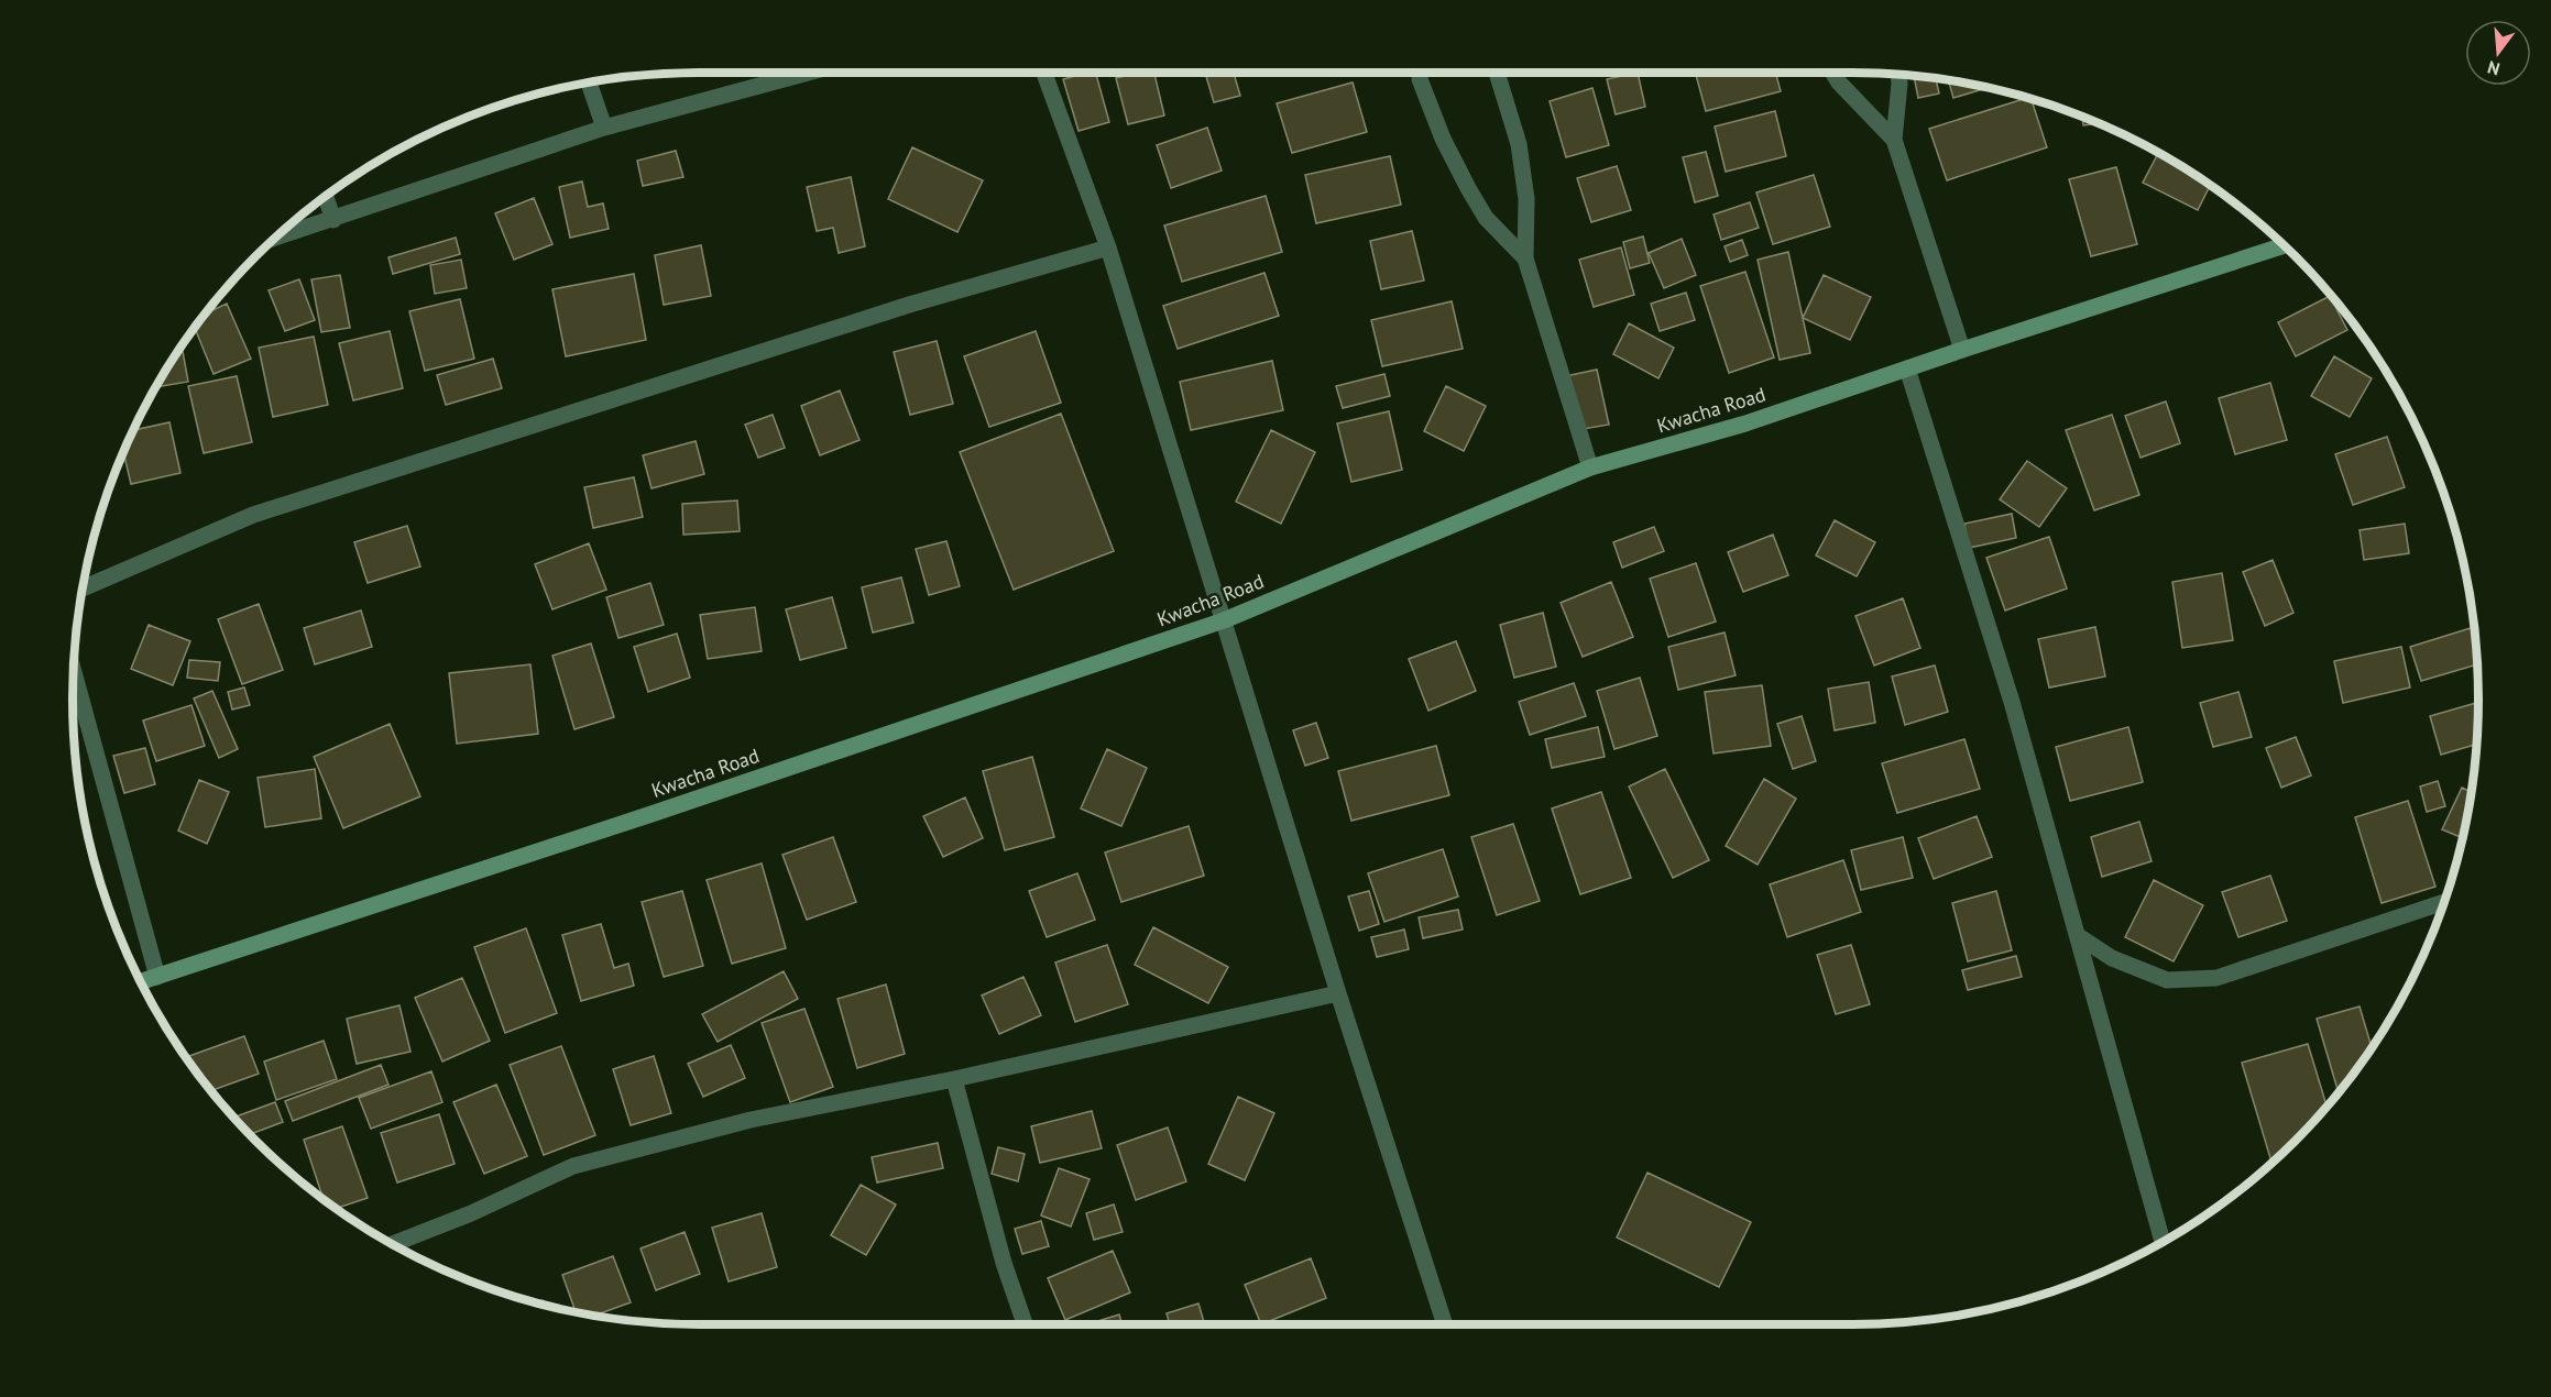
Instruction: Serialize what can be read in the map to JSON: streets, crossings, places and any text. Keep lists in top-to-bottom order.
{
  "streets": {
    "main road": ["Kwacha Road"]
  },
  "north": "bottom"
}
